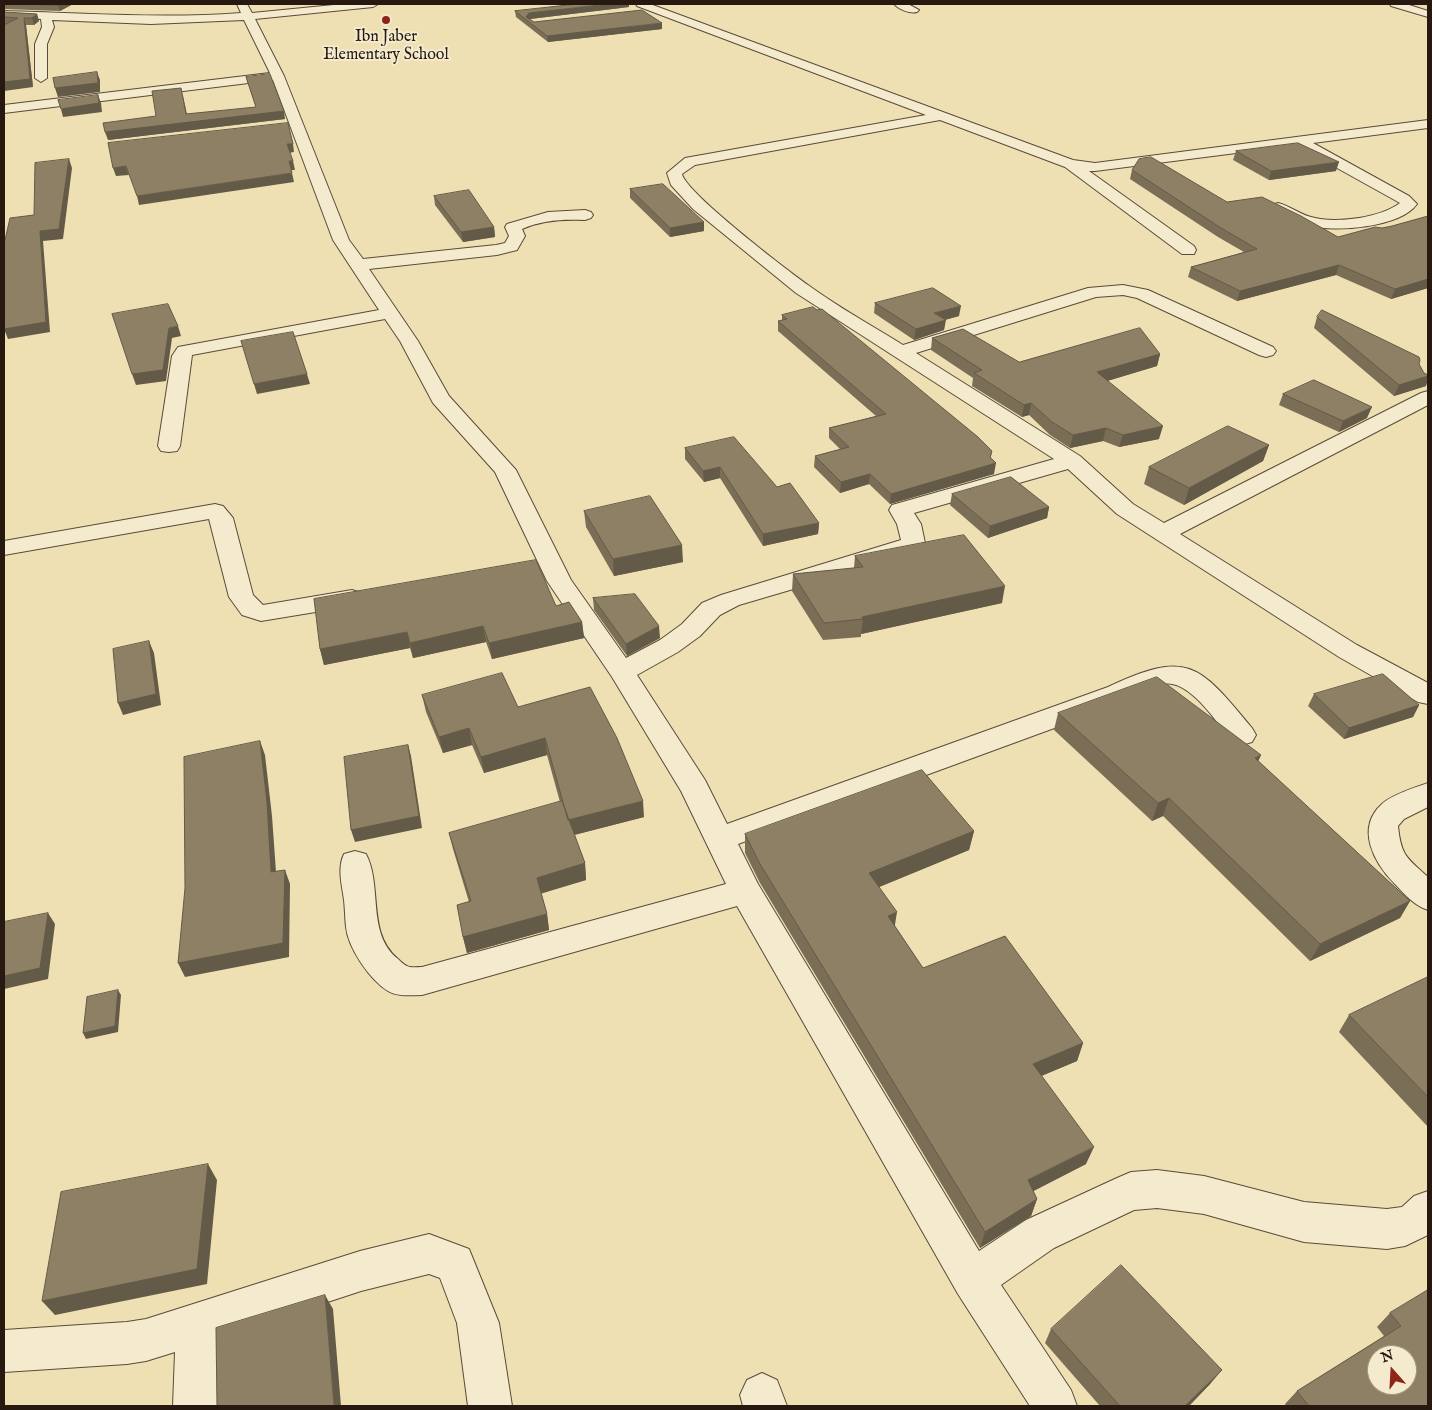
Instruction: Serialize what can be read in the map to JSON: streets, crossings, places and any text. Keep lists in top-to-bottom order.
{
  "places": ["Ibn Jaber Elementary School"],
  "north": "top"
}
